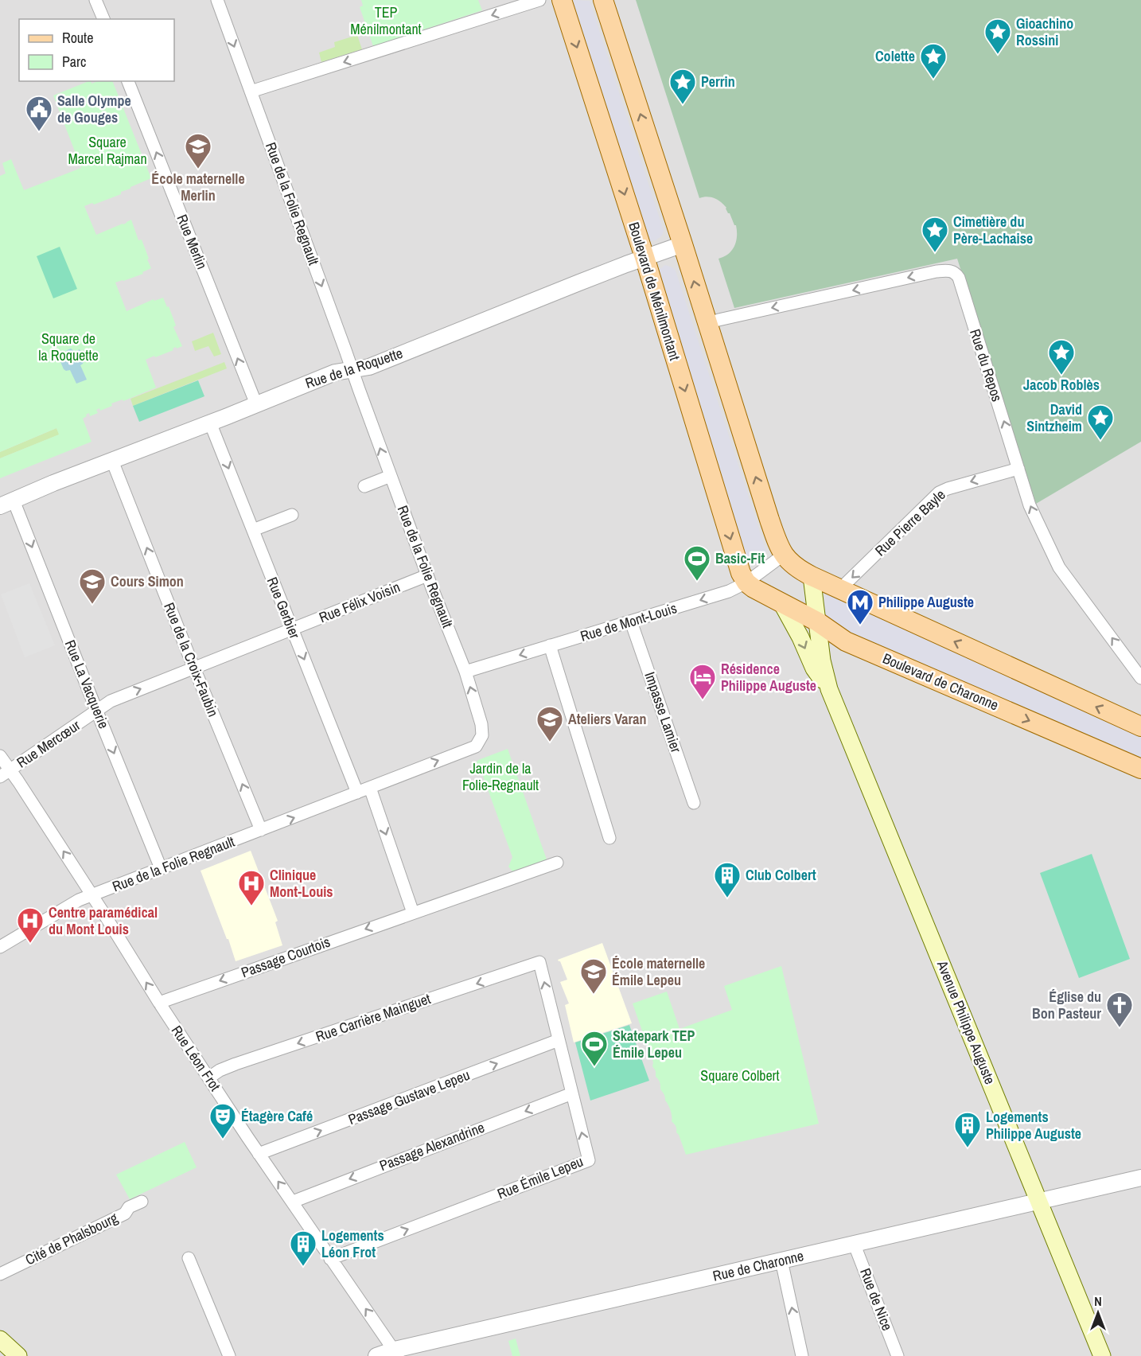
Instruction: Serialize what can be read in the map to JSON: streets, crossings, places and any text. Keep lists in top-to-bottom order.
{
  "streets": {
    "main road": ["Boulevard de Ménilmontant", "Boulevard de Charonne", "Avenue Philippe Auguste"],
    "street": [
      "Rue de la Folie Regnault",
      "Rue Merlin",
      "Rue du Repos",
      "Rue de la Roquette",
      "Rue Pierre Bayle",
      "Rue Félix Voisin",
      "Rue Gerbier",
      "Rue de Mont-Louis",
      "Rue de la Croix-Faubin",
      "Rue La Vacquerie",
      "Impasse Lamier",
      "Rue Mercœur",
      "Passage Courtois",
      "Rue Carrière Mainguet",
      "Rue Léon Frot",
      "Passage Gustave Lepeu",
      "Passage Alexandrine",
      "Rue Émile Lepeu",
      "Cité de Phalsbourg",
      "Rue de Charonne",
      "Rue de Nice"
    ]
  },
  "crossings": [
    ["Rue de la Folie Regnault", "Rue de la Roquette"],
    ["Rue de la Folie Regnault", "Rue Félix Voisin"],
    ["Rue de la Folie Regnault", "Rue Gerbier"],
    ["Rue de la Folie Regnault", "Rue de Mont-Louis"],
    ["Rue de la Folie Regnault", "Rue de la Croix-Faubin"],
    ["Rue de la Folie Regnault", "Rue La Vacquerie"],
    ["Rue de la Folie Regnault", "Rue Léon Frot"],
    ["Rue Merlin", "Rue de la Roquette"],
    ["Boulevard de Ménilmontant", "Rue de la Roquette"],
    ["Boulevard de Ménilmontant", "Rue de Mont-Louis"],
    ["Boulevard de Ménilmontant", "Boulevard de Charonne"],
    ["Rue du Repos", "Rue Pierre Bayle"],
    ["Rue de la Roquette", "Rue Gerbier"],
    ["Rue de la Roquette", "Rue de la Croix-Faubin"],
    ["Rue de la Roquette", "Rue La Vacquerie"],
    ["Rue Félix Voisin", "Rue Gerbier"],
    ["Rue Félix Voisin", "Rue de la Croix-Faubin"],
    ["Rue Félix Voisin", "Rue Mercœur"],
    ["Rue de Mont-Louis", "Boulevard de Charonne"],
    ["Rue de Mont-Louis", "Impasse Lamier"],
    ["Rue de la Croix-Faubin", "Rue Mercœur"],
    ["Boulevard de Charonne", "Avenue Philippe Auguste"],
    ["Rue La Vacquerie", "Rue Mercœur"],
    ["Rue Mercœur", "Rue Léon Frot"],
    ["Passage Courtois", "Rue Léon Frot"],
    ["Rue Carrière Mainguet", "Rue Léon Frot"],
    ["Rue Carrière Mainguet", "Rue Émile Lepeu"],
    ["Avenue Philippe Auguste", "Rue de Charonne"],
    ["Rue Léon Frot", "Passage Gustave Lepeu"],
    ["Rue Léon Frot", "Passage Alexandrine"],
    ["Rue Léon Frot", "Rue Émile Lepeu"],
    ["Rue Léon Frot", "Rue de Charonne"],
    ["Passage Gustave Lepeu", "Rue Émile Lepeu"],
    ["Passage Alexandrine", "Rue Émile Lepeu"],
    ["Rue de Charonne", "Rue de Nice"]
  ],
  "one_way": [
    "Rue Merlin",
    "Rue Pierre Bayle",
    "Rue Gerbier",
    "Rue de Mont-Louis",
    "Rue de la Croix-Faubin",
    "Rue La Vacquerie",
    "Rue Mercœur",
    "Passage Courtois",
    "Rue Carrière Mainguet",
    "Rue Léon Frot",
    "Passage Gustave Lepeu",
    "Passage Alexandrine"
  ],
  "parks": [
    "TEP Ménilmontant",
    "Square Marcel Rajman",
    "Square de la Roquette",
    "Jardin de la Folie-Regnault",
    "Square Colbert"
  ],
  "places": {
    "place": [
      "Gioachino Rossini",
      "Colette",
      "Perrin",
      "Cimetière du Père-Lachaise",
      "Jacob Roblès",
      "David Sintzheim"
    ],
    "public building": ["Salle Olympe de Gouges"],
    "school or university": [
      "École maternelle Merlin",
      "Cours Simon",
      "Ateliers Varan",
      "École maternelle Émile Lepeu"
    ],
    "sports": ["Basic-Fit", "Skatepark TEP Émile Lepeu"],
    "metro station": ["Philippe Auguste"],
    "hotel": ["Résidence Philippe Auguste"],
    "building": ["Club Colbert", "Logements Philippe Auguste", "Logements Léon Frot"],
    "hospital": ["Clinique Mont-Louis", "Centre paramédical du Mont Louis"],
    "church": ["Église du Bon Pasteur"],
    "theatre": ["Étagère Café"]
  },
  "legend": ["Route", "Parc"],
  "north": "top"
}
